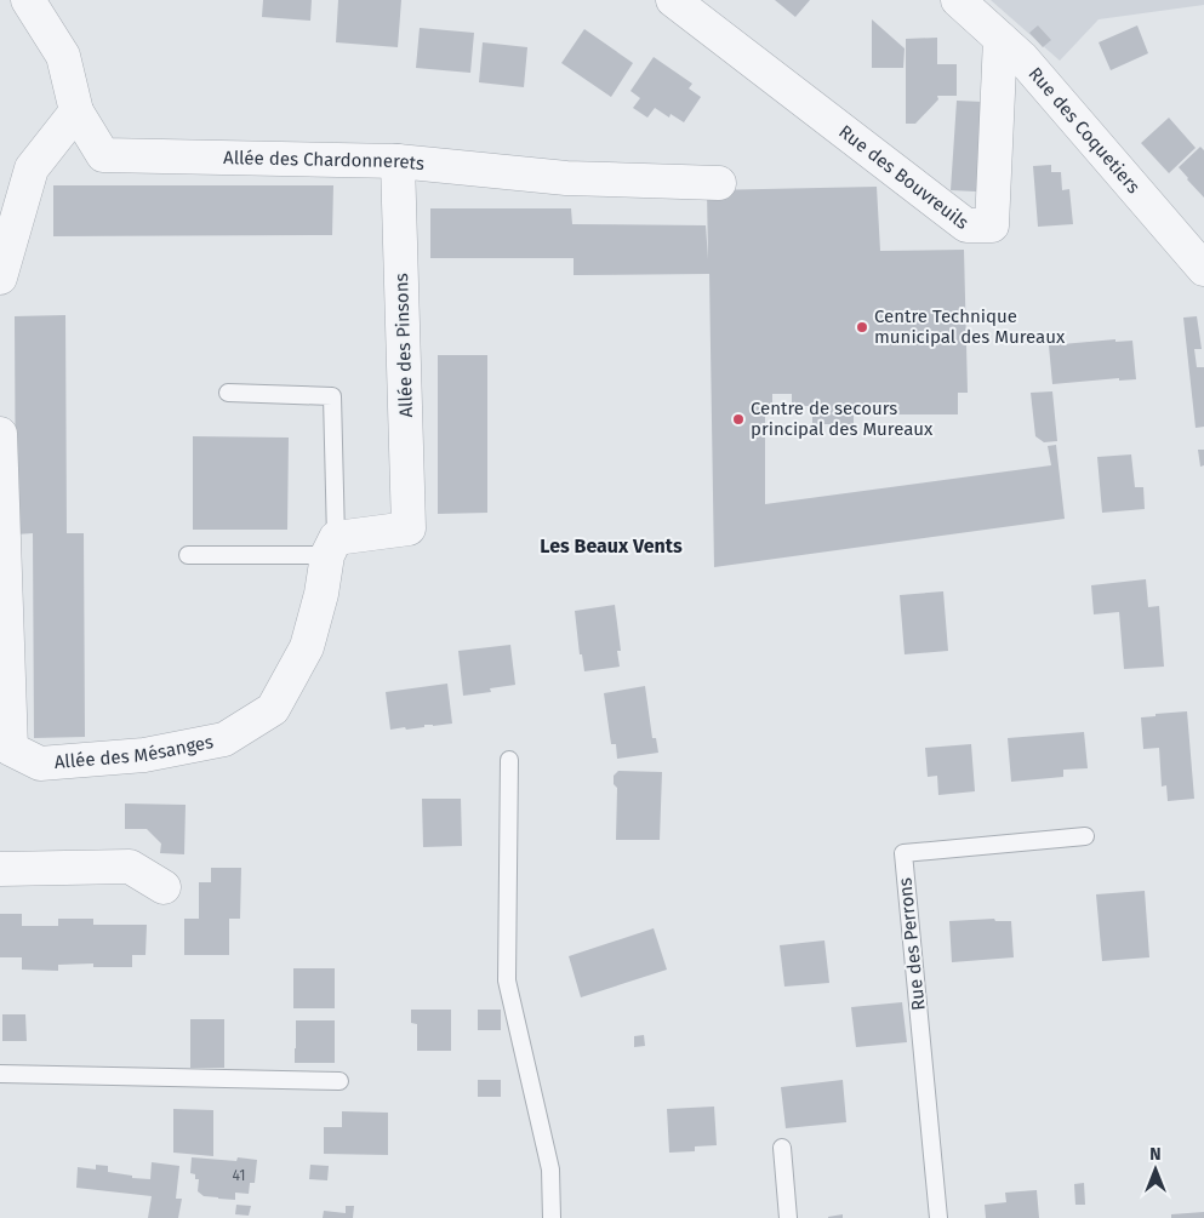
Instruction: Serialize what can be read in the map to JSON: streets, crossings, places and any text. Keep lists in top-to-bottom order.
{
  "streets": {
    "street": [
      "Rue des Coquetiers",
      "Allée des Chardonnerets",
      "Rue des Bouvreuils",
      "Allée des Pinsons",
      "Allée des Mésanges"
    ],
    "lane": ["Rue des Perrons"]
  },
  "crossings": [
    ["Rue des Coquetiers", "Rue des Bouvreuils"],
    ["Allée des Chardonnerets", "Allée des Pinsons"],
    ["Allée des Pinsons", "Allée des Mésanges"]
  ],
  "districts": ["Les Beaux Vents"],
  "places": ["Centre Technique municipal des Mureaux", "Centre de secours principal des Mureaux"],
  "house_numbers": ["41"],
  "north": "top"
}
